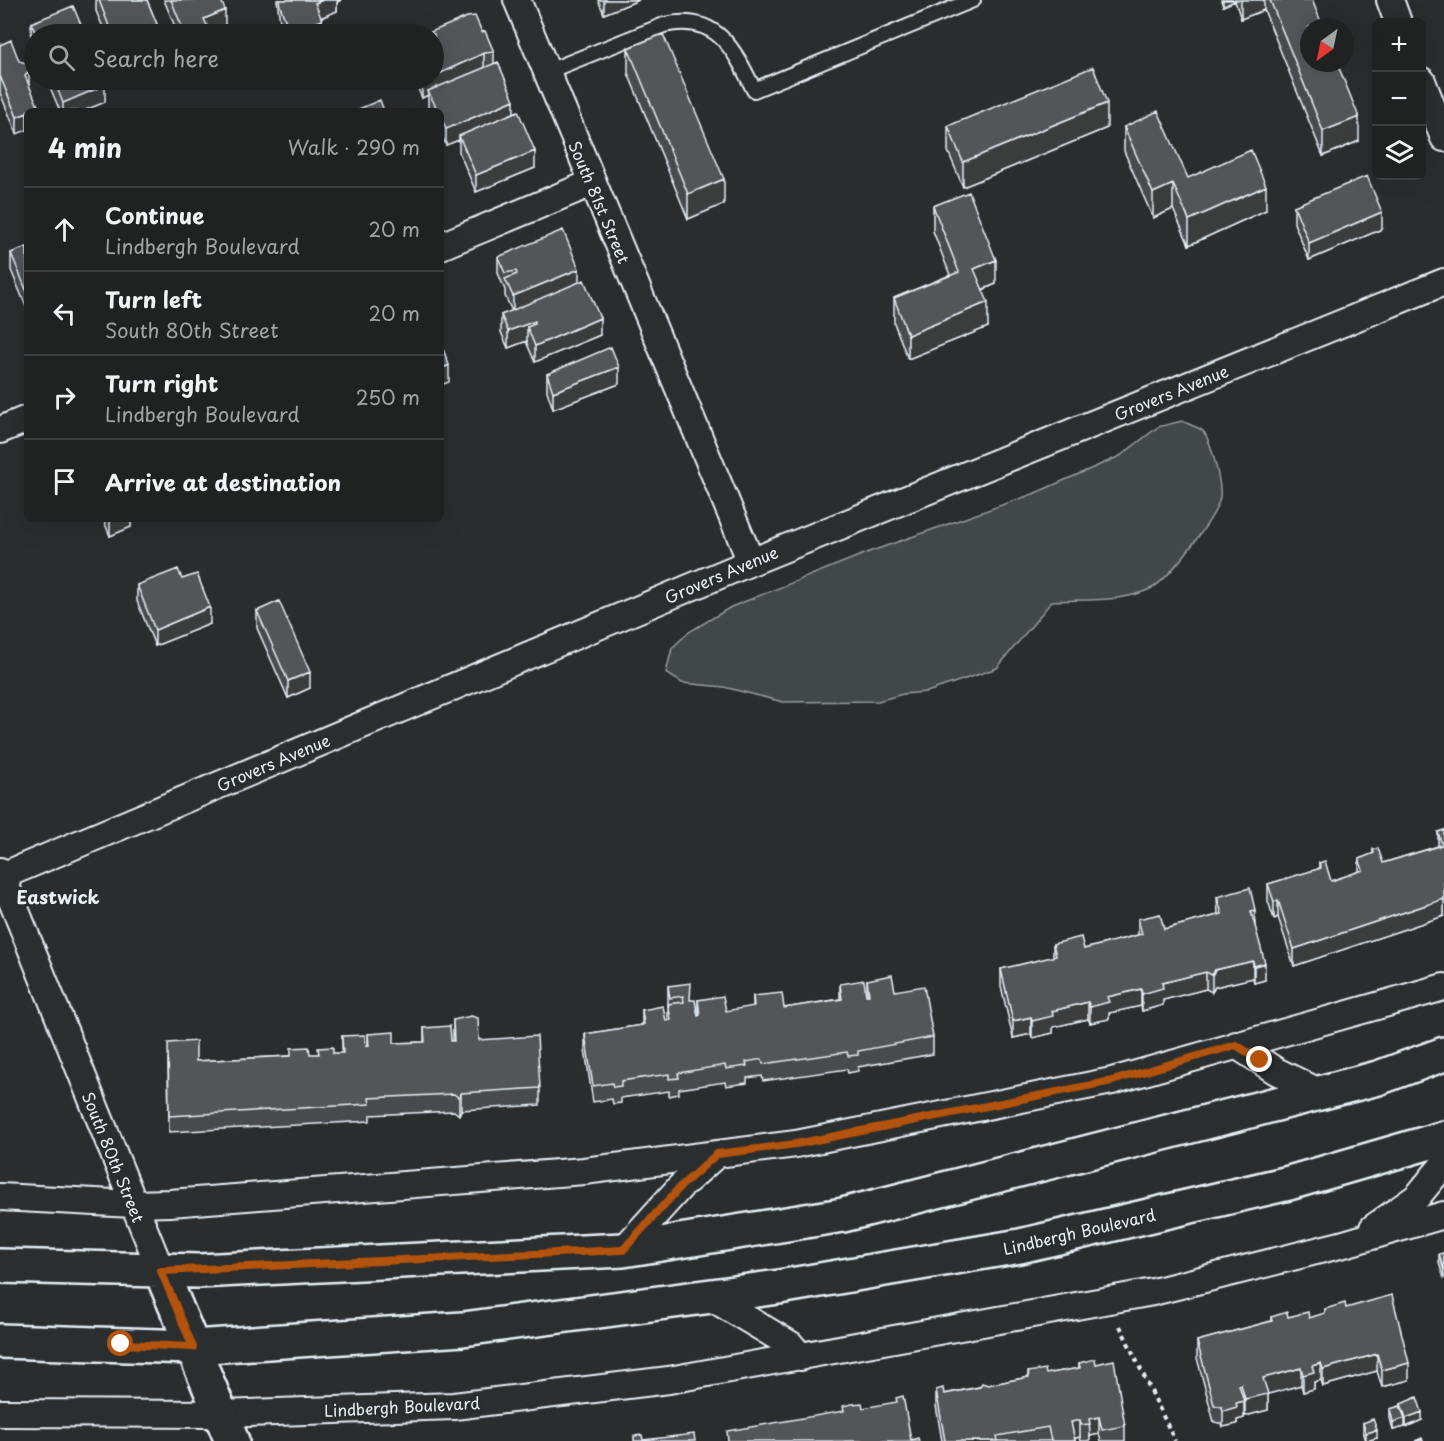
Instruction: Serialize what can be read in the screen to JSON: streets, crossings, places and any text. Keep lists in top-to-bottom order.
{
  "streets": {
    "main road": ["South 80th Street", "Lindbergh Boulevard"],
    "street": ["South 81st Street", "Grovers Avenue"]
  },
  "crossings": [
    ["South 81st Street", "Grovers Avenue"],
    ["Grovers Avenue", "South 80th Street"],
    ["South 80th Street", "Lindbergh Boulevard"]
  ],
  "districts": ["Eastwick"],
  "north": "bottom left",
  "page": {
    "map_buttons": ["+", "−"],
    "search": "Search here",
    "heading": ["4 min", "Walk · 290 m"],
    "list": [
      ["Continue", "Lindbergh Boulevard", "20 m"],
      ["Turn left", "South 80th Street", "20 m"],
      ["Turn right", "Lindbergh Boulevard", "250 m"],
      "Arrive at destination"
    ]
  }
}
